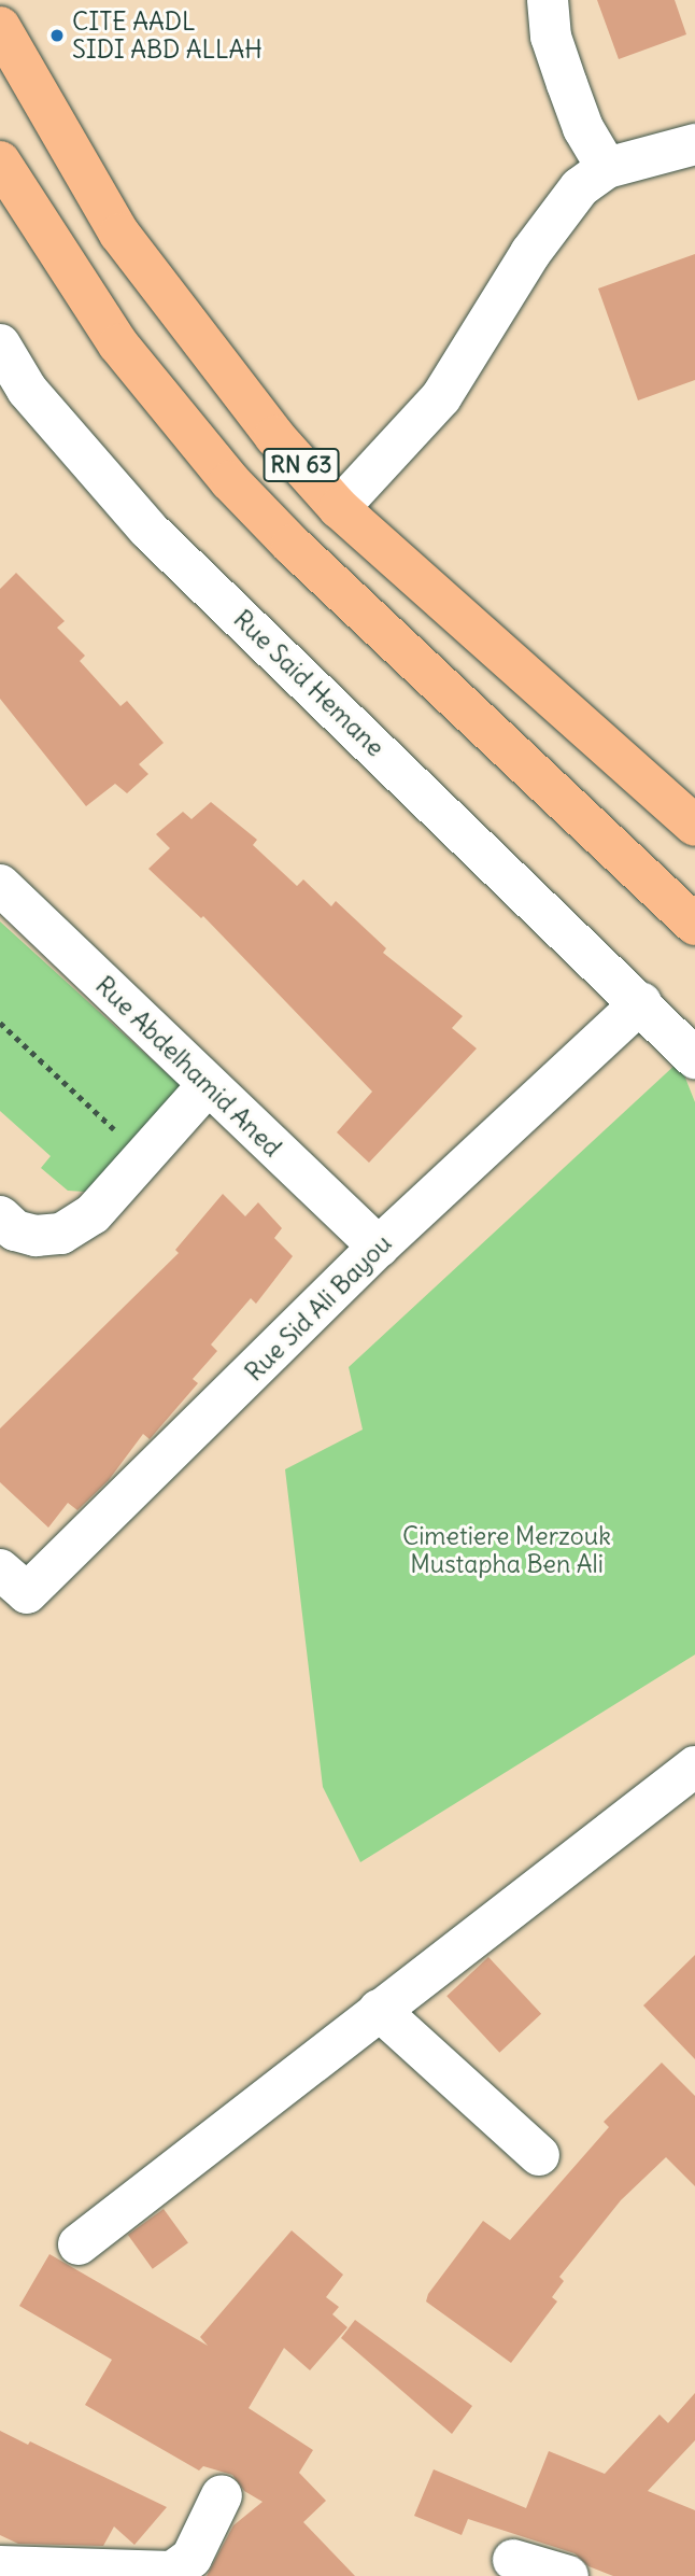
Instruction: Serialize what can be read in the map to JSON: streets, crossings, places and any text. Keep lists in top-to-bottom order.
{
  "streets": {
    "main road": ["RN 63"],
    "street": ["Rue Said Hemane", "Rue Abdelhamid Aned", "Rue Sid Ali Bayou"]
  },
  "crossings": [
    ["Rue Said Hemane", "Rue Sid Ali Bayou"],
    ["Rue Abdelhamid Aned", "Rue Sid Ali Bayou"]
  ],
  "parks": ["Cimetiere Merzouk Mustapha Ben Ali"],
  "places": ["CITE AADL SIDI ABD ALLAH"]
}
